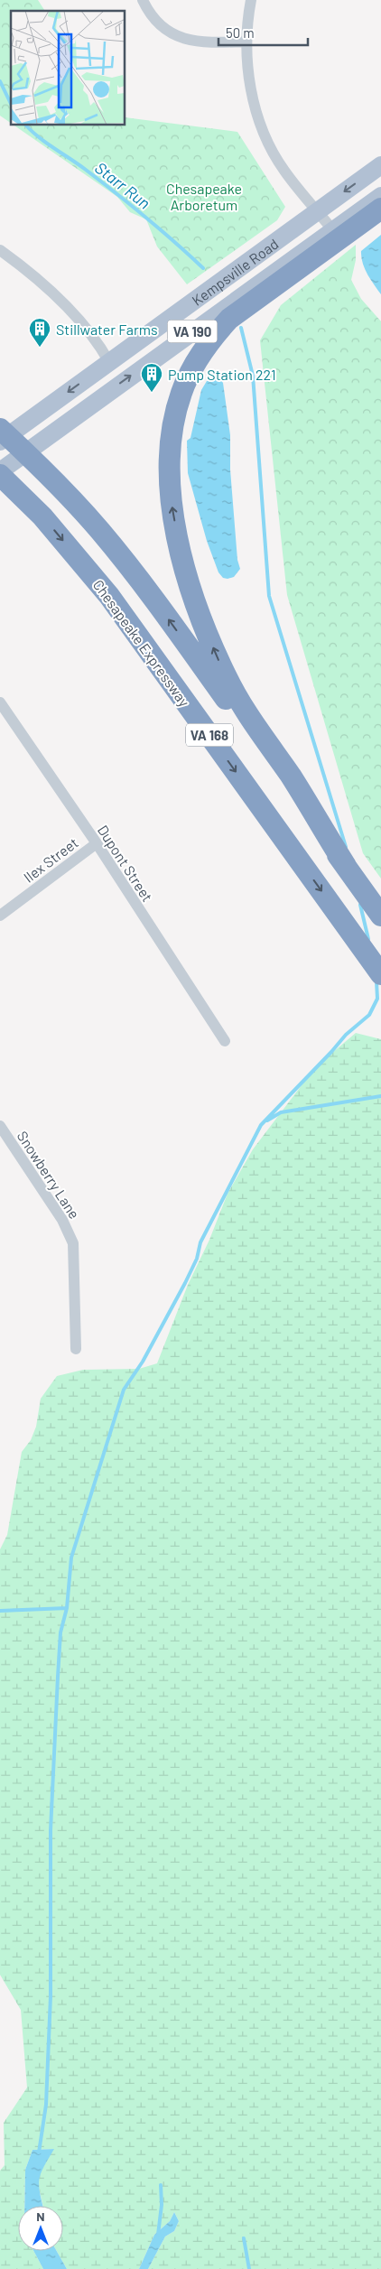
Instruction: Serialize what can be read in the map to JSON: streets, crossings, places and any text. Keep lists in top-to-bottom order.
{
  "streets": {
    "highway": ["Chesapeake Expressway", "VA 168"],
    "main road": ["Kempsville Road", "VA 190"],
    "street": ["Ilex Street", "Dupont Street", "Snowberry Lane"]
  },
  "crossings": [
    ["Ilex Street", "Dupont Street"]
  ],
  "water": ["Starr Run"],
  "parks": ["Chesapeake Arboretum"],
  "places": {
    "building": ["Stillwater Farms", "Pump Station 221"]
  },
  "scale_bar": "50 m",
  "north": "top"
}
